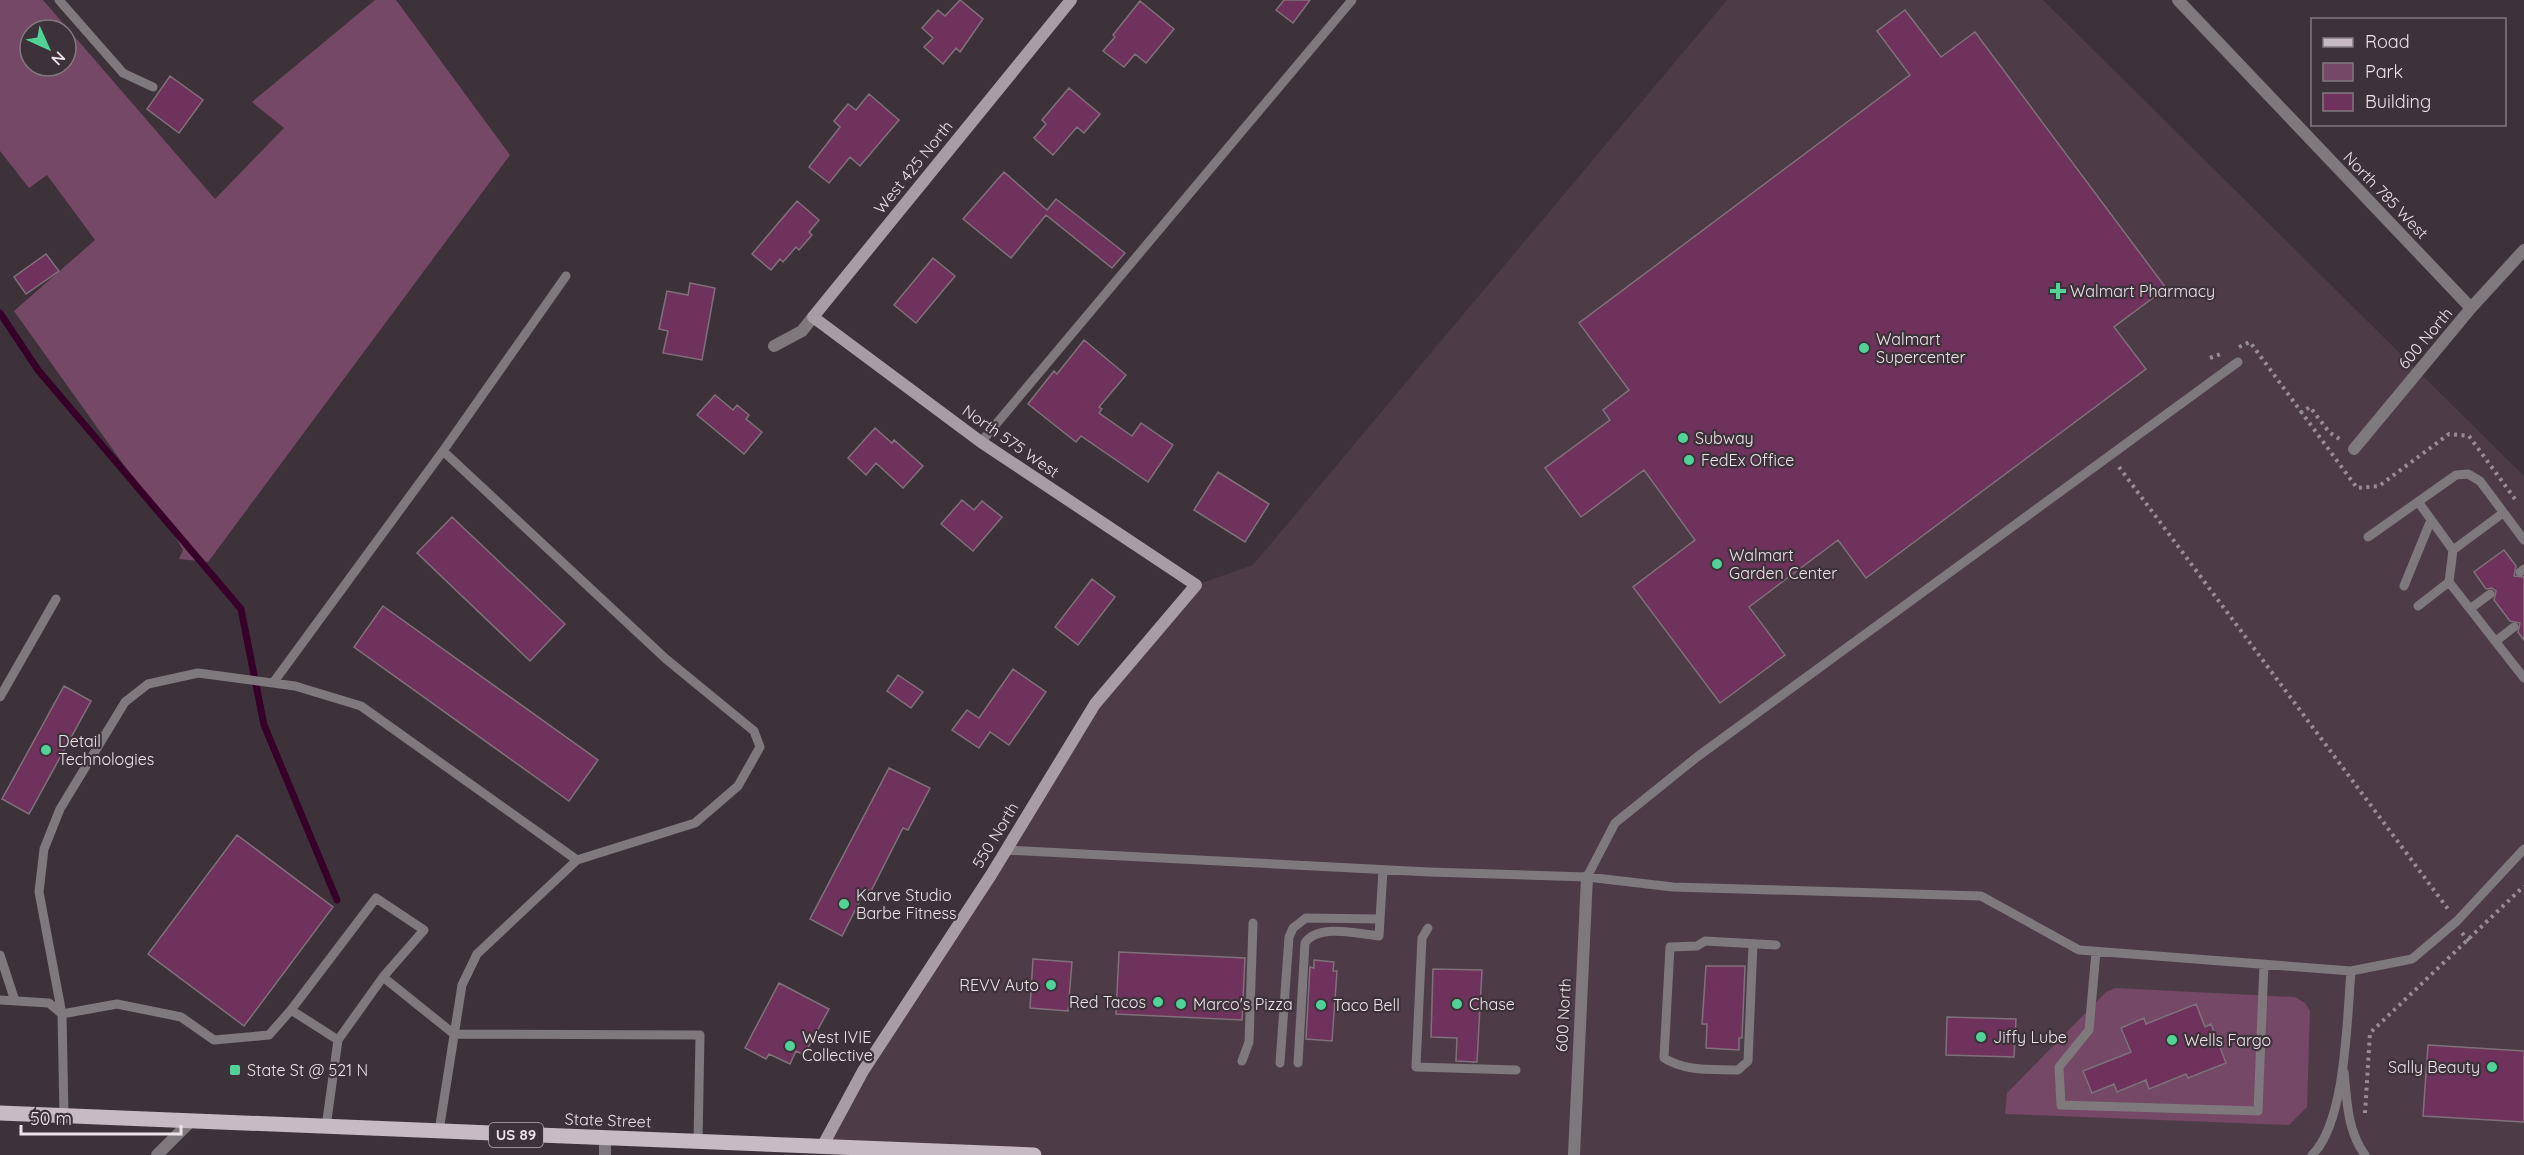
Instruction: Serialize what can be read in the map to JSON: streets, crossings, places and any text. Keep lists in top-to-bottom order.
{
  "streets": {
    "main road": ["State Street", "US 89"],
    "street": [
      "West 425 North",
      "North 785 West",
      "600 North",
      "North 575 West",
      "550 North"
    ]
  },
  "crossings": [
    ["West 425 North", "North 575 West"],
    ["North 785 West", "600 North"],
    ["North 575 West", "550 North"],
    ["550 North", "State Street"]
  ],
  "places": {
    "health": ["Walmart Pharmacy"],
    "other": [
      "Walmart Supercenter",
      "Subway",
      "FedEx Office",
      "Walmart Garden Center",
      "Detail Technologies",
      "Karve Studio Barbe Fitness",
      "REVV Auto",
      "Red Tacos",
      "Marco's Pizza",
      "Chase",
      "Taco Bell",
      "Jiffy Lube",
      "Wells Fargo",
      "West IVIE Collective",
      "Sally Beauty"
    ],
    "transit": ["State St @ 521 N"]
  },
  "legend": ["Road", "Park", "Building"],
  "scale_bar": "50 m",
  "north": "bottom right"
}
